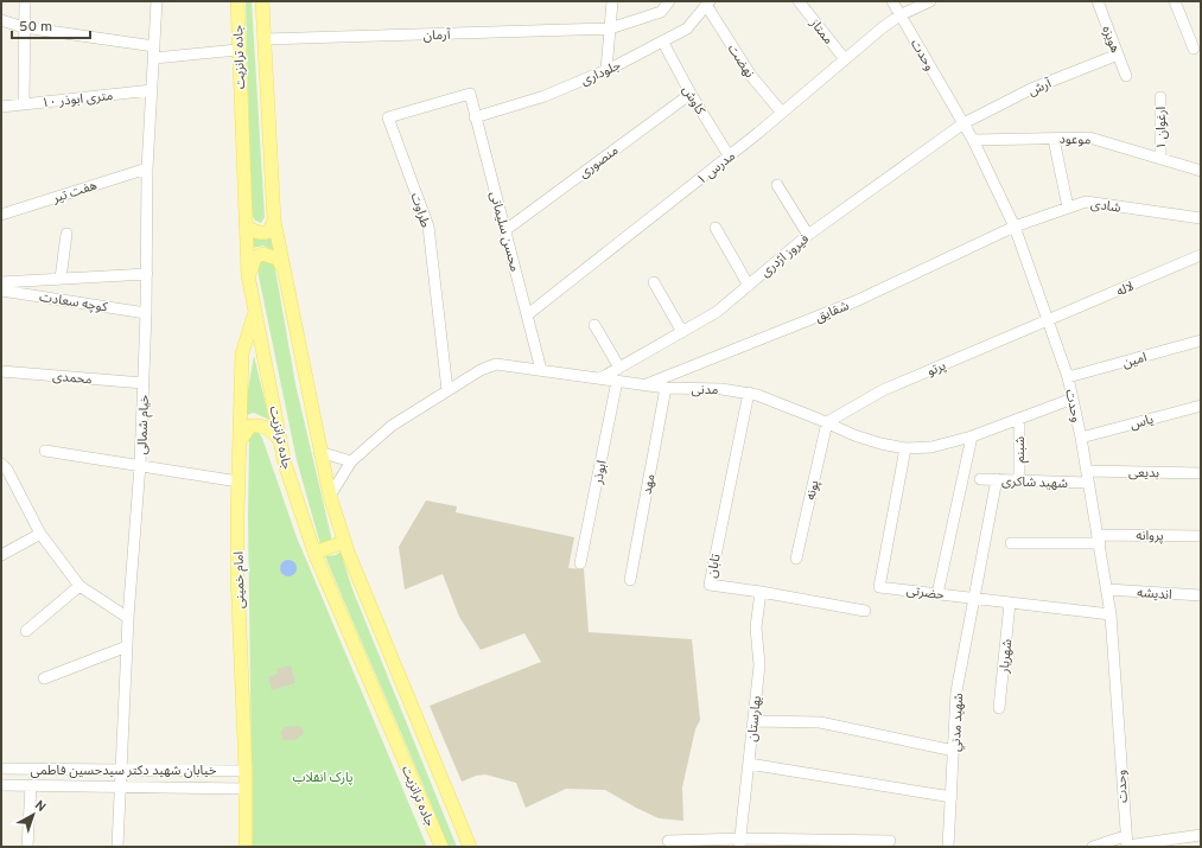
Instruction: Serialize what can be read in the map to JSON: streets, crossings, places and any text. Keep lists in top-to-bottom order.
{
  "streets": {
    "main road": ["جاده ترانزیت", "امام خمینی"],
    "street": [
      "ممتاز",
      "آرمان",
      "هویزه",
      "وحدت",
      "نهضت",
      "جلوداری",
      "آرش",
      "۱۰ متری ابوذر",
      "کاوش",
      "ارغوان ۱",
      "موعود",
      "منصوری",
      "مدرس ۱",
      "هفت تير",
      "شادی",
      "طراوت",
      "محسن سلیمانی",
      "فیروز اژدری",
      "لاله",
      "کوچه سعادت",
      "شقایق",
      "امین",
      "پرتو",
      "محمدی",
      "مدنی",
      "یاس",
      "خیام شمالی",
      "شبنم",
      "ابوذر",
      "بدیعی",
      "شهید شاکری",
      "مهد",
      "پونه",
      "پروانه",
      "تابان",
      "حضرتی",
      "اندیشه",
      "شهریار",
      "بهارستان",
      "شهيد مدني",
      "خیابان شهید دکتر سیدحسین فاطمی"
    ]
  },
  "crossings": [
    ["ممتاز", "مدرس ۱"],
    ["آرمان", "جاده ترانزیت"],
    ["هویزه", "آرش"],
    ["وحدت", "آرش"],
    ["وحدت", "موعود"],
    ["وحدت", "مدرس ۱"],
    ["وحدت", "شادی"],
    ["وحدت", "فیروز اژدری"],
    ["وحدت", "لاله"],
    ["وحدت", "شقایق"],
    ["وحدت", "امین"],
    ["وحدت", "پرتو"],
    ["وحدت", "مدنی"],
    ["وحدت", "یاس"],
    ["وحدت", "بدیعی"],
    ["وحدت", "شهید شاکری"],
    ["وحدت", "پروانه"],
    ["وحدت", "حضرتی"],
    ["وحدت", "اندیشه"],
    ["جاده ترانزیت", "مدنی"],
    ["جاده ترانزیت", "امام خمینی"],
    ["نهضت", "جلوداری"],
    ["نهضت", "مدرس ۱"],
    ["جلوداری", "کاوش"],
    ["جلوداری", "محسن سلیمانی"],
    ["آرش", "فیروز اژدری"],
    ["۱۰ متری ابوذر", "خیام شمالی"],
    ["کاوش", "منصوری"],
    ["کاوش", "مدرس ۱"],
    ["ارغوان ۱", "موعود"],
    ["منصوری", "محسن سلیمانی"],
    ["مدرس ۱", "محسن سلیمانی"],
    ["هفت تير", "خیام شمالی"],
    ["شادی", "شقایق"],
    ["طراوت", "محسن سلیمانی"],
    ["طراوت", "مدنی"],
    ["محسن سلیمانی", "مدنی"],
    ["فیروز اژدری", "مدنی"],
    ["لاله", "پرتو"],
    ["کوچه سعادت", "خیام شمالی"],
    ["شقایق", "مدنی"],
    ["پرتو", "مدنی"],
    ["پرتو", "پونه"],
    ["محمدی", "خیام شمالی"],
    ["مدنی", "شبنم"],
    ["مدنی", "ابوذر"],
    ["مدنی", "مهد"],
    ["مدنی", "پونه"],
    ["مدنی", "تابان"],
    ["مدنی", "حضرتی"],
    ["خیام شمالی", "خیابان شهید دکتر سیدحسین فاطمی"],
    ["شبنم", "شهید شاکری"],
    ["شهید شاکری", "شهيد مدني"],
    ["تابان", "بهارستان"],
    ["امام خمینی", "خیابان شهید دکتر سیدحسین فاطمی"],
    ["حضرتی", "شهریار"],
    ["حضرتی", "شهيد مدني"]
  ],
  "parks": ["پارک انقلاب"],
  "scale_bar": "50 m",
  "north": "top right"
}
